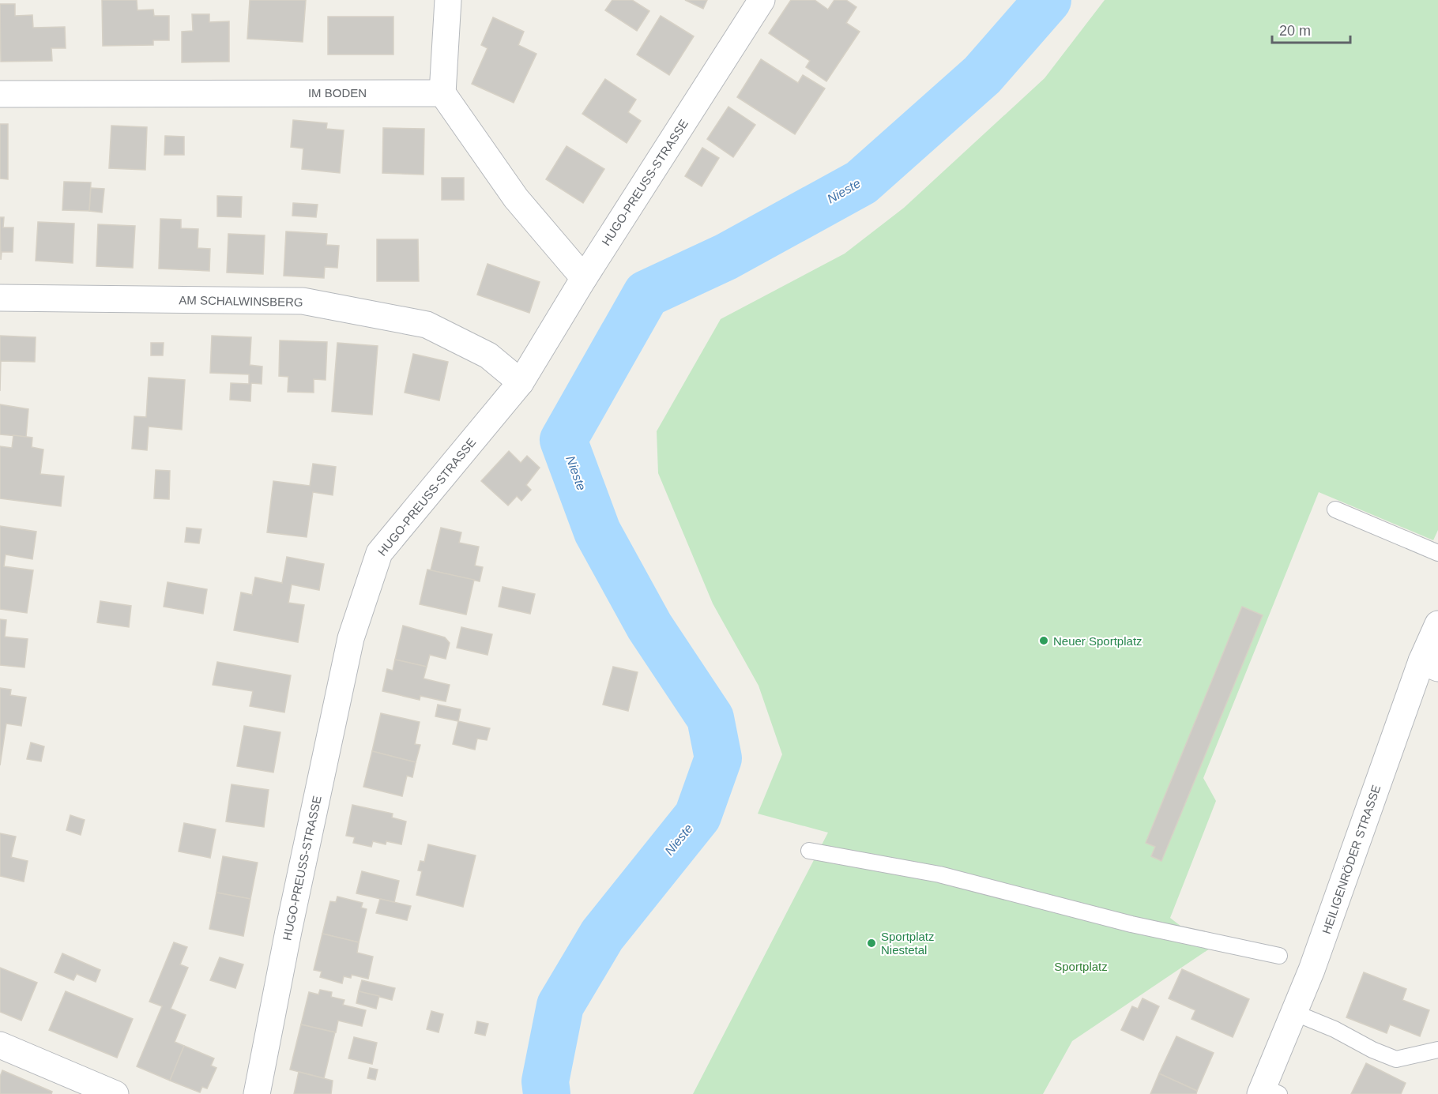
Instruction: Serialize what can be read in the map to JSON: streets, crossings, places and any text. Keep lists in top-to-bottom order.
{
  "streets": {
    "street": [
      "IM BODEN",
      "HUGO-PREUSS-STRASSE",
      "AM SCHALWINSBERG",
      "HEILIGENRÖDER STRASSE"
    ]
  },
  "crossings": [
    ["HUGO-PREUSS-STRASSE", "AM SCHALWINSBERG"]
  ],
  "water": ["Nieste"],
  "parks": ["Sportplatz"],
  "places": ["Neuer Sportplatz", "Sportplatz Niestetal"],
  "scale_bar": "20 m"
}
